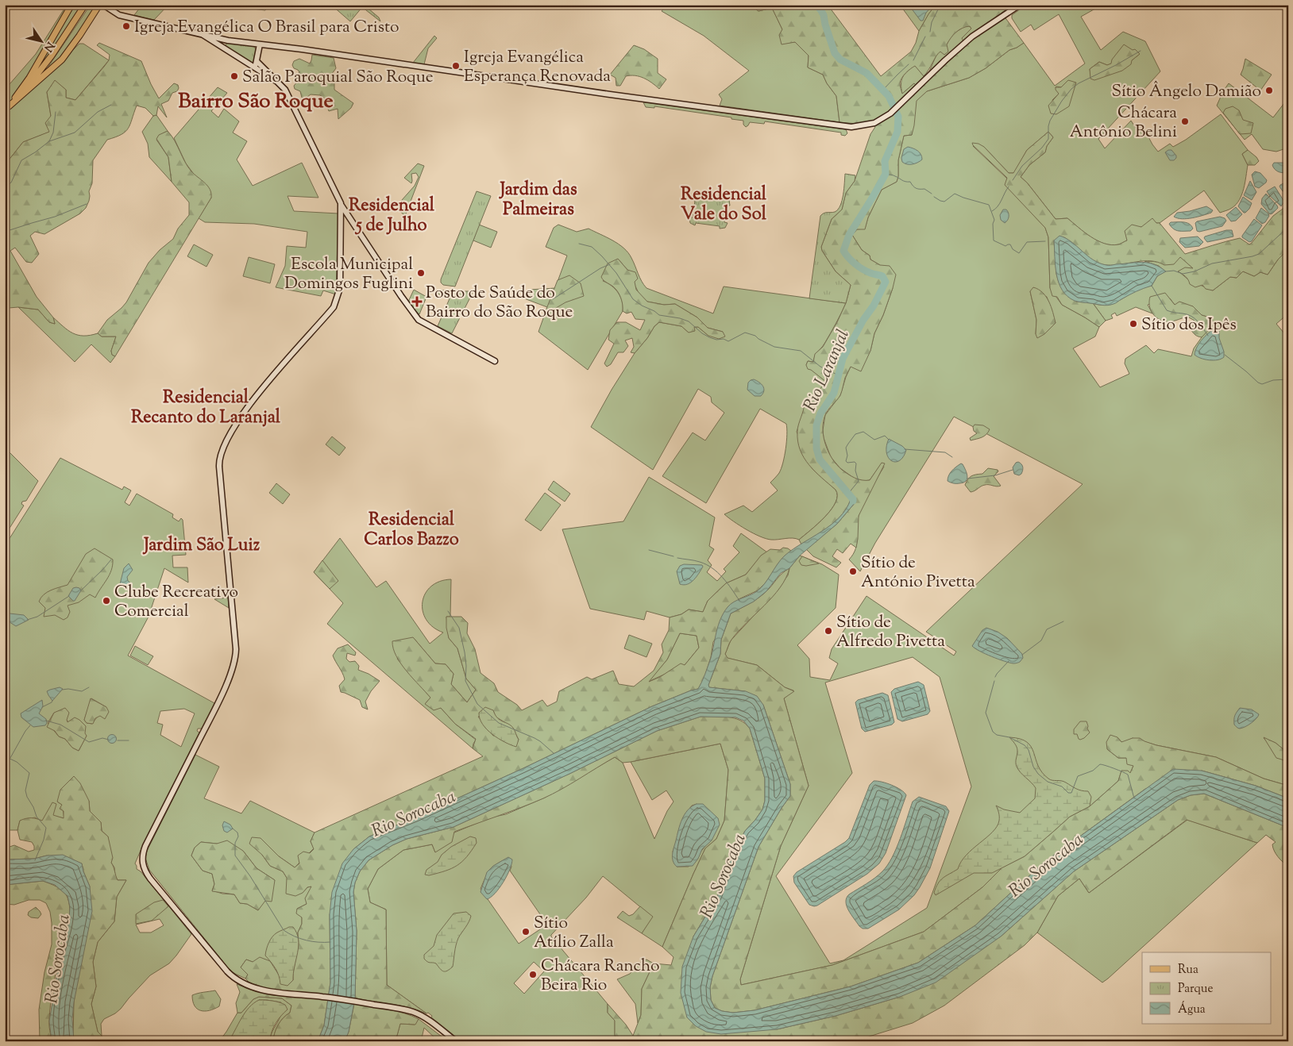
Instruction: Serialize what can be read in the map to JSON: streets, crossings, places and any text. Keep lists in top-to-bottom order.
{
  "districts": [
    "Bairro São Roque",
    "Jardim das Palmeiras",
    "Residencial Vale do Sol",
    "Residencial 5 de Julho",
    "Residencial Recanto do Laranjal",
    "Residencial Carlos Bazzo",
    "Jardim São Luiz"
  ],
  "water": ["Rio Laranjal", "Rio Sorocaba"],
  "places": {
    "other": [
      "Igreja Evangélica O Brasil para Cristo",
      "Igreja Evangélica Esperança Renovada",
      "Salão Paroquial São Roque",
      "Sítio Ângelo Damião",
      "Chácara Antônio Belini",
      "Escola Municipal Domingos Fuglini",
      "Sítio dos Ipês",
      "Sítio de António Pivetta",
      "Clube Recreativo Comercial",
      "Sítio de Alfredo Pivetta",
      "Sítio Atílio Zalla",
      "Chácara Rancho Beira Rio"
    ],
    "health": ["Posto de Saúde do Bairro do São Roque"]
  },
  "legend": ["Rua", "Parque", "Água"],
  "north": "bottom right"
}
